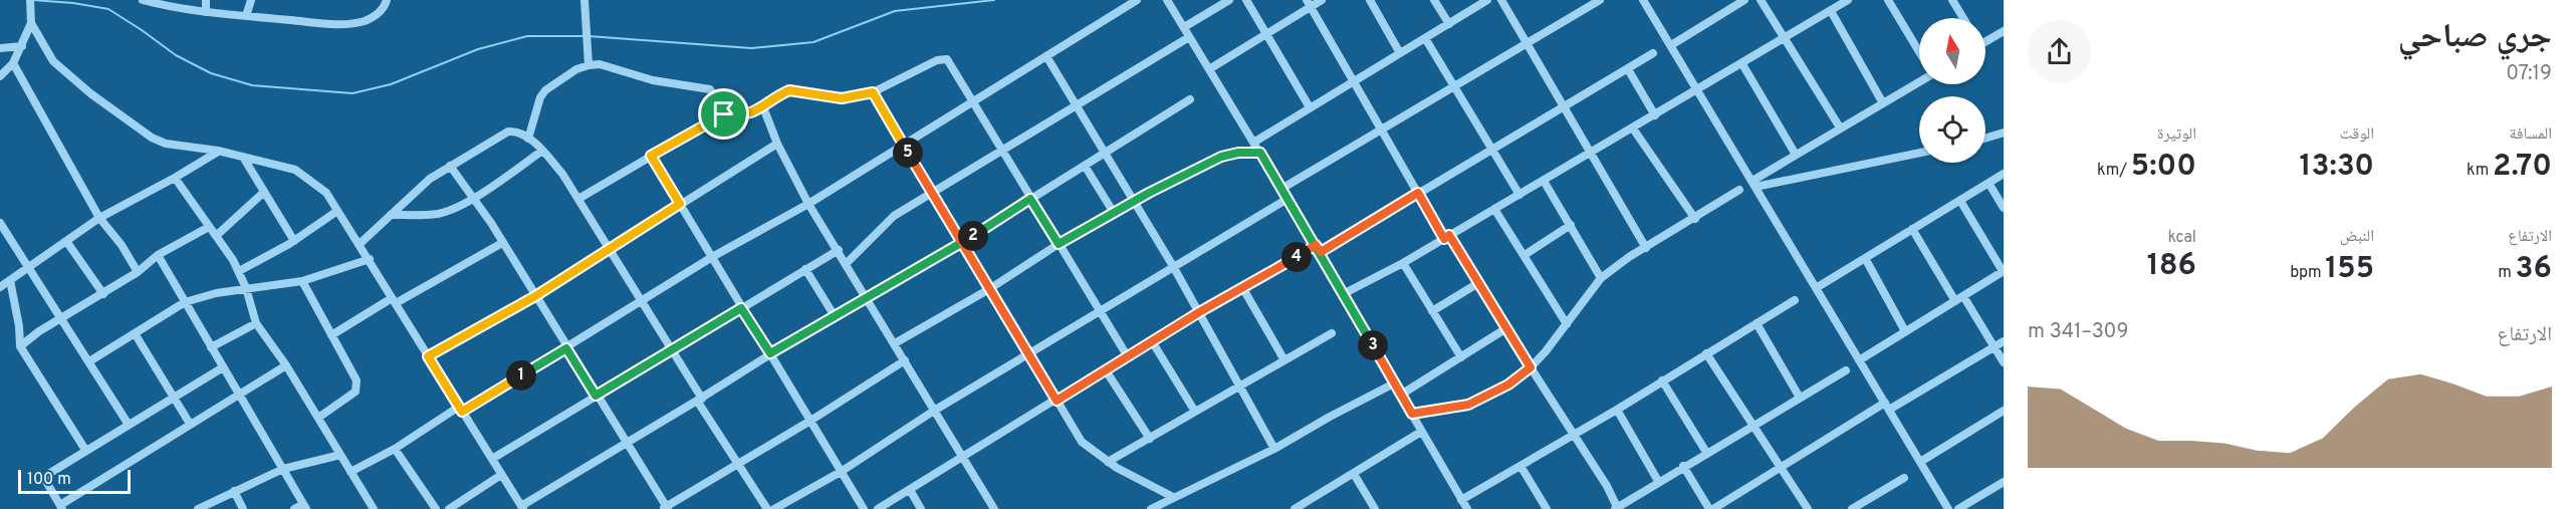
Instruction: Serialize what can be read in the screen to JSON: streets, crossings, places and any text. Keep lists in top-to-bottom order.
{
  "scale_bar": "100 m",
  "north": "top",
  "page": {
    "heading": ["جري صباحي", "07:19"],
    "stats": [
      ["المسافة", "2.70 km"],
      ["الوقت", "13:30"],
      ["الوتيرة", "5:00 /km"],
      ["الارتفاع", "36 m"],
      ["النبض", "155 bpm"],
      ["kcal", "186"]
    ],
    "pins": [
      "5",
      "2",
      "4",
      "3",
      "1"
    ],
    "chart": ["الارتفاع", "309–341 m"],
    "scale": "100 m"
  }
}
